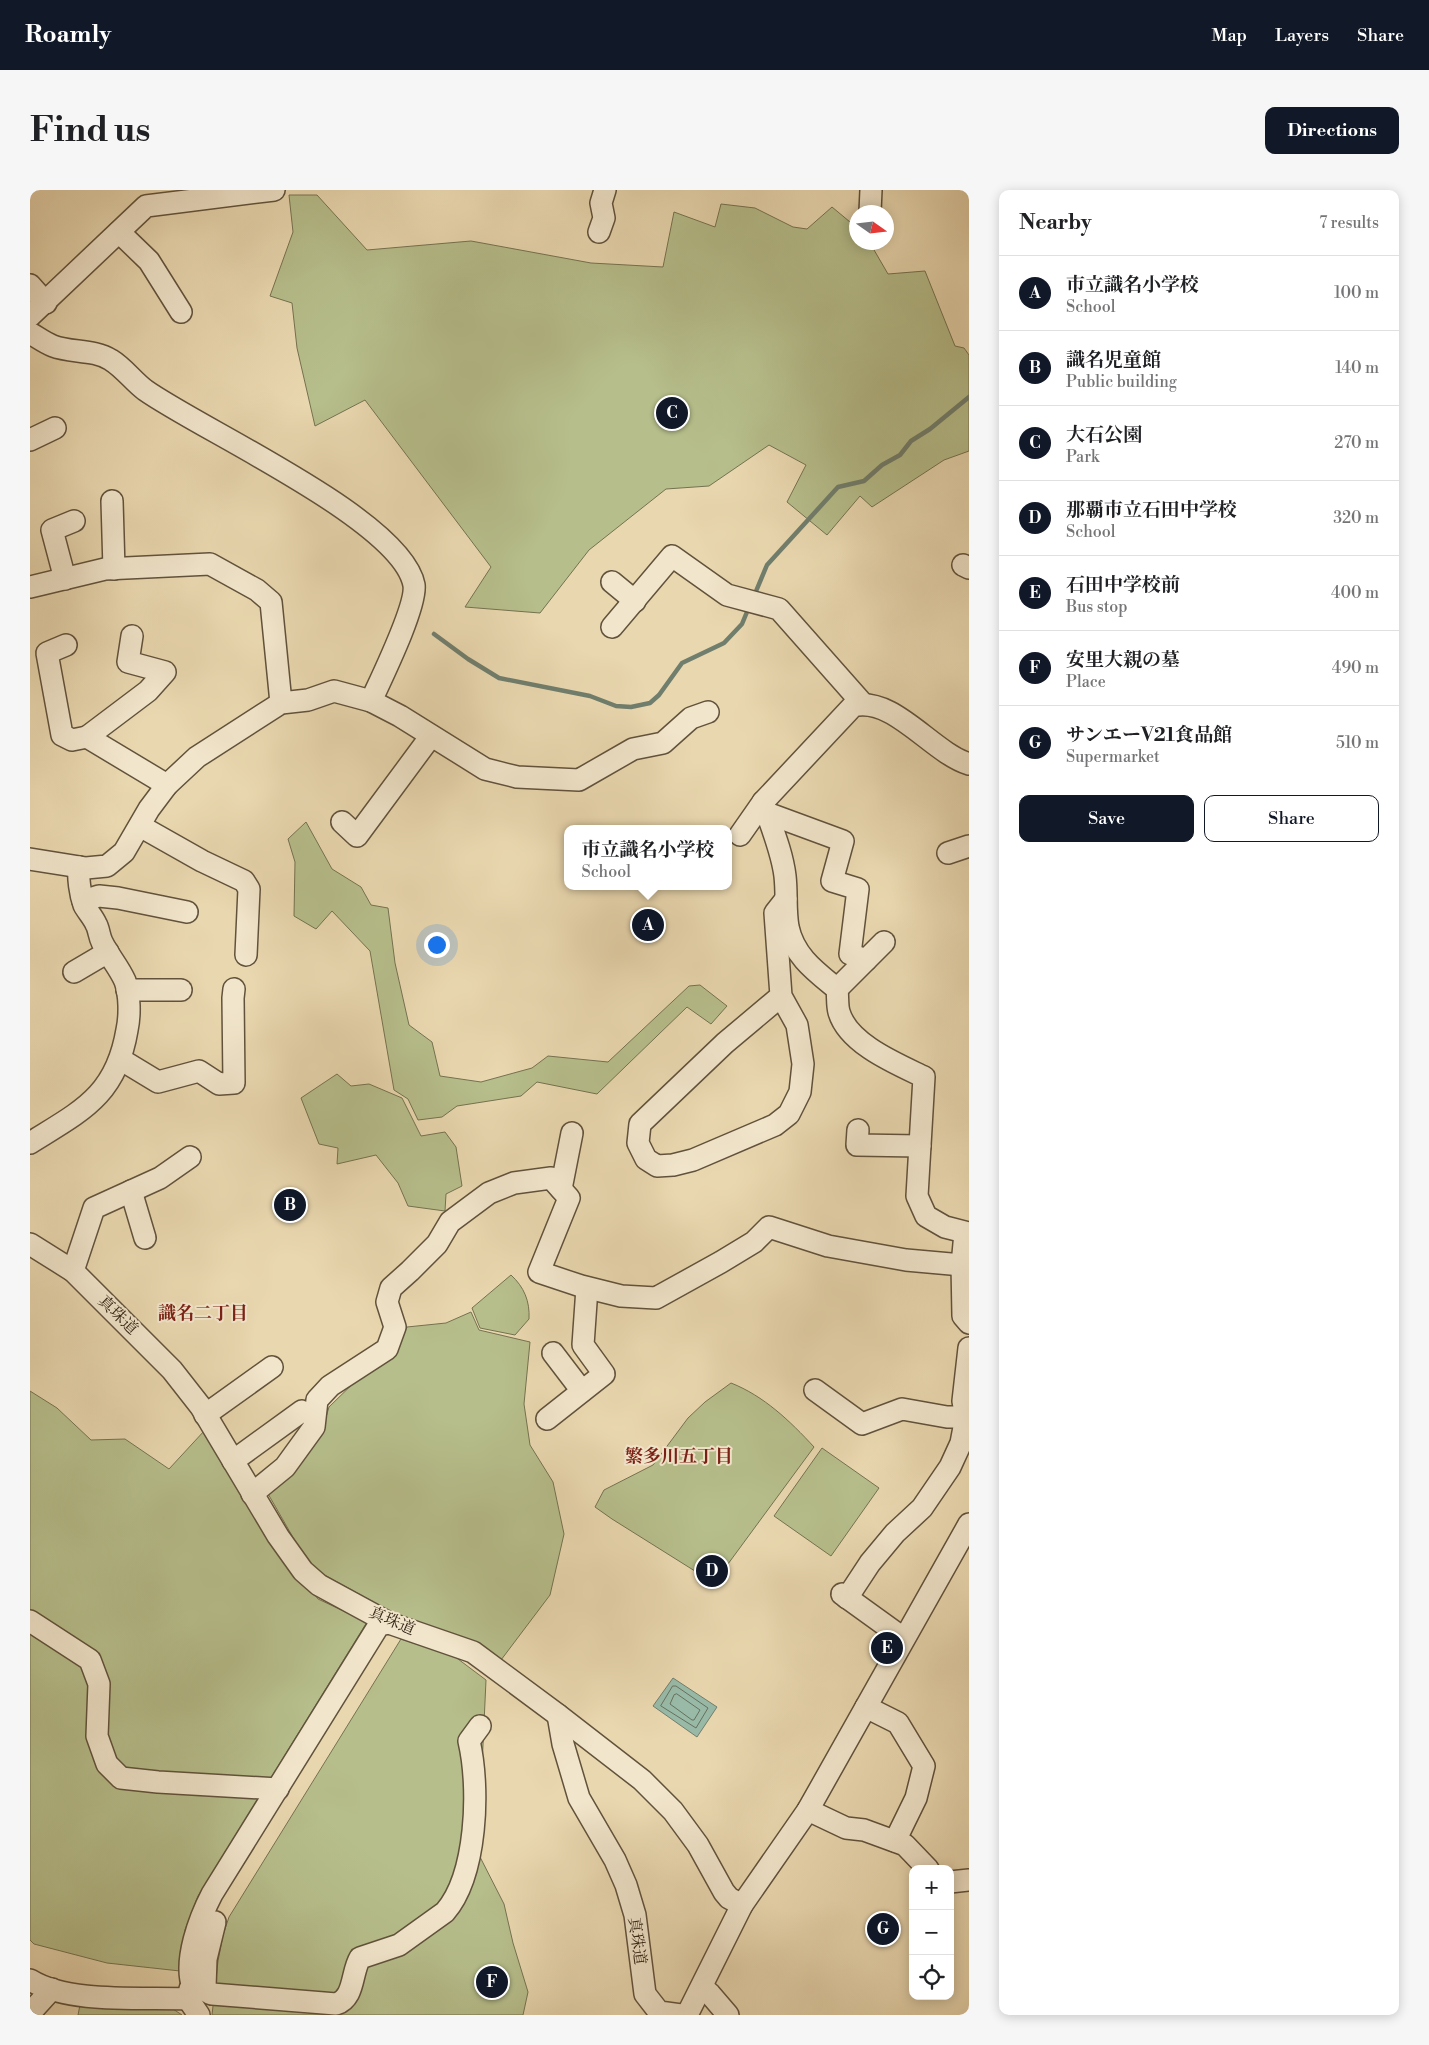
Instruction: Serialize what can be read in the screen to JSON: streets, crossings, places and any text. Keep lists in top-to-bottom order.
{
  "streets": {
    "street": ["真珠道"]
  },
  "districts": ["識名二丁目", "繁多川五丁目"],
  "north": "right",
  "page": {
    "header": "Roamly",
    "nav": ["Map", "Layers", "Share"],
    "buttons": [
      "Directions",
      ["Save", "Share"]
    ],
    "title": "Find us",
    "heading": ["Nearby", "7 results"],
    "list": [
      {
        "mark": "A",
        "name": "市立識名小学校",
        "note": "School",
        "value": "100 m"
      },
      {
        "mark": "B",
        "name": "識名児童館",
        "note": "Public building",
        "value": "140 m"
      },
      {
        "mark": "C",
        "name": "大石公園",
        "note": "Park",
        "value": "270 m"
      },
      {
        "mark": "D",
        "name": "那覇市立石田中学校",
        "note": "School",
        "value": "320 m"
      },
      {
        "mark": "E",
        "name": "石田中学校前",
        "note": "Bus stop",
        "value": "400 m"
      },
      {
        "mark": "F",
        "name": "安里大親の墓",
        "note": "Place",
        "value": "490 m"
      },
      {
        "mark": "G",
        "name": "サンエーV21食品館",
        "note": "Supermarket",
        "value": "510 m"
      }
    ],
    "pins": [
      "C",
      "A",
      "B",
      "D",
      "E",
      "G",
      "F"
    ],
    "popup": ["市立識名小学校", "School"],
    "map_buttons": ["+", "−"]
  }
}
